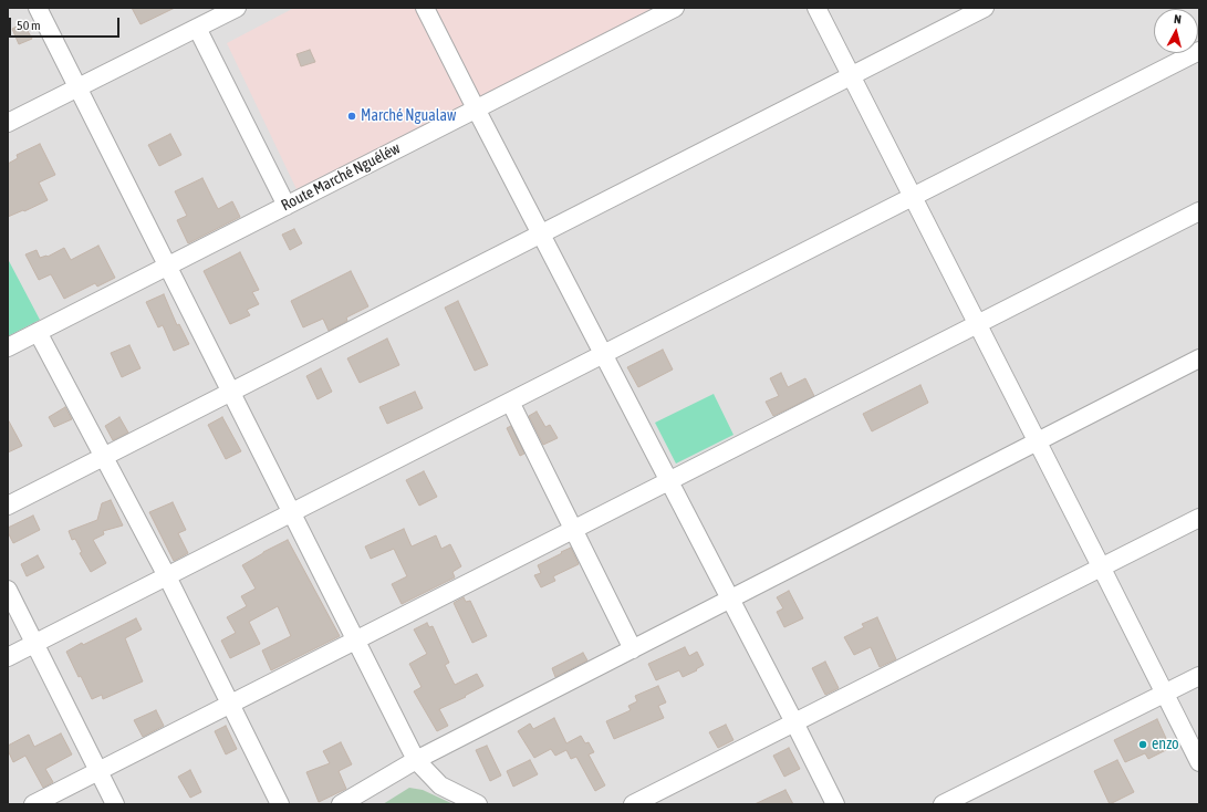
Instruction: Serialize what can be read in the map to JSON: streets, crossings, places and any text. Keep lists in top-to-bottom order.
{
  "streets": {
    "street": ["Route Marché Nguéléw"]
  },
  "places": ["Marché Ngualaw", "enzo"],
  "scale_bar": "50 m",
  "north": "top"
}
